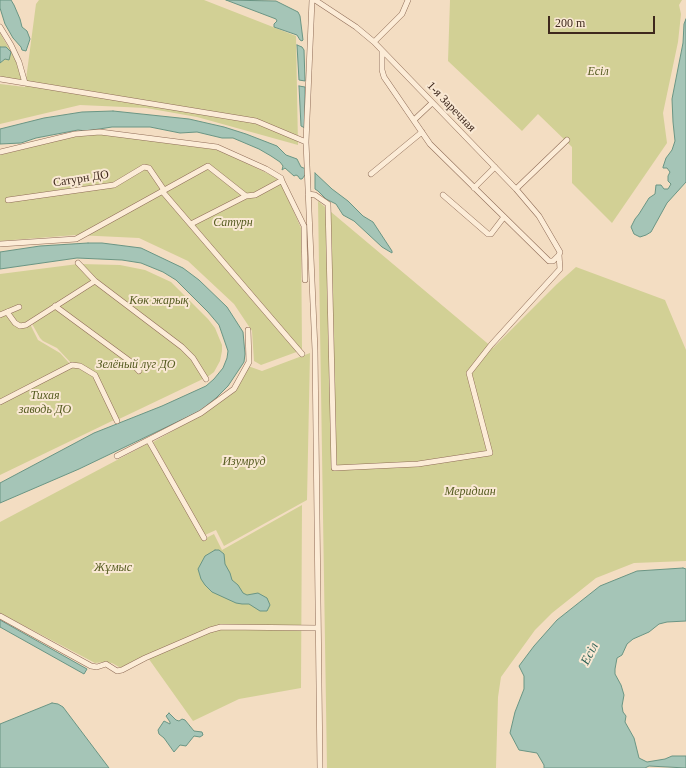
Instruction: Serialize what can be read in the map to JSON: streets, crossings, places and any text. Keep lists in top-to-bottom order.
{
  "streets": {
    "street": ["1-я Заречная", "Сатурн ДО"]
  },
  "water": ["Есіл"],
  "parks": [
    "Есіл",
    "Сатурн",
    "Көк жарық",
    "Зелёный луг ДО",
    "Тихая заводь ДО",
    "Изумруд",
    "Меридиан",
    "Жұмыс"
  ],
  "scale_bar": "200 m"
}
